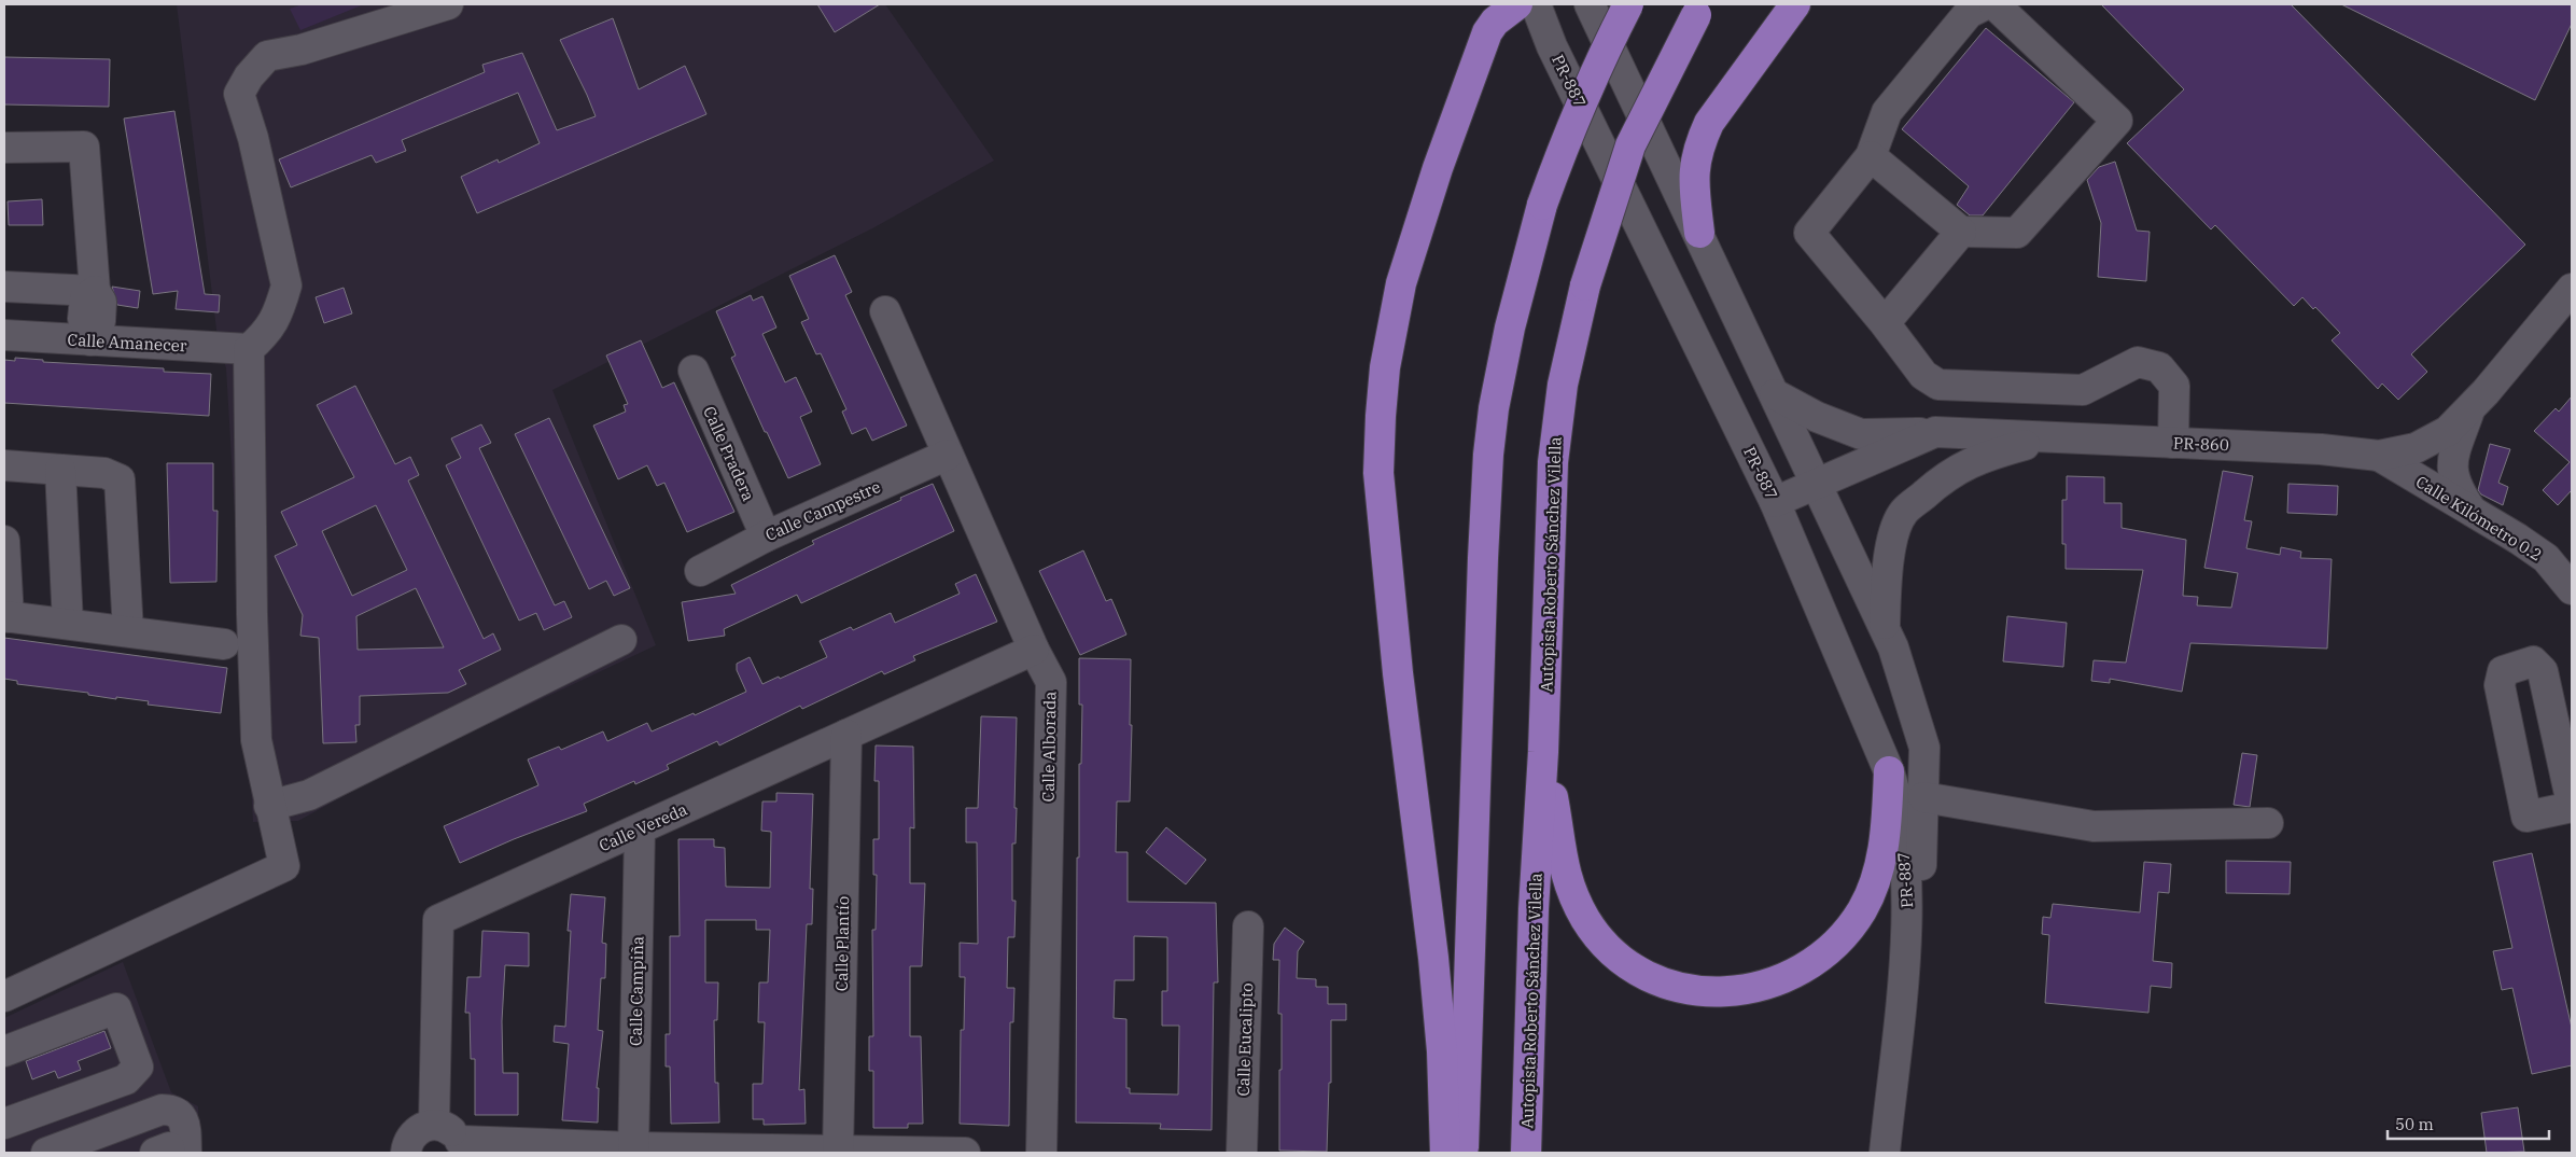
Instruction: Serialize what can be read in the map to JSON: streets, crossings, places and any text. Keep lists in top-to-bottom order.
{
  "streets": {
    "highway": ["Autopista Roberto Sánchez Vilella"],
    "street": [
      "PR-887",
      "Calle Amanecer",
      "PR-860",
      "Calle Pradera",
      "Calle Campestre",
      "Calle Kilómetro 0.2",
      "Calle Alborada",
      "Calle Vereda",
      "Calle Plantío",
      "Calle Campiña",
      "Calle Eucalipto"
    ]
  },
  "crossings": [
    ["PR-887", "PR-860"],
    ["PR-860", "Calle Kilómetro 0.2"],
    ["Calle Pradera", "Calle Campestre"],
    ["Calle Campestre", "Calle Alborada"],
    ["Calle Alborada", "Calle Vereda"],
    ["Calle Vereda", "Calle Plantío"],
    ["Calle Vereda", "Calle Campiña"]
  ],
  "scale_bar": "50 m"
}
